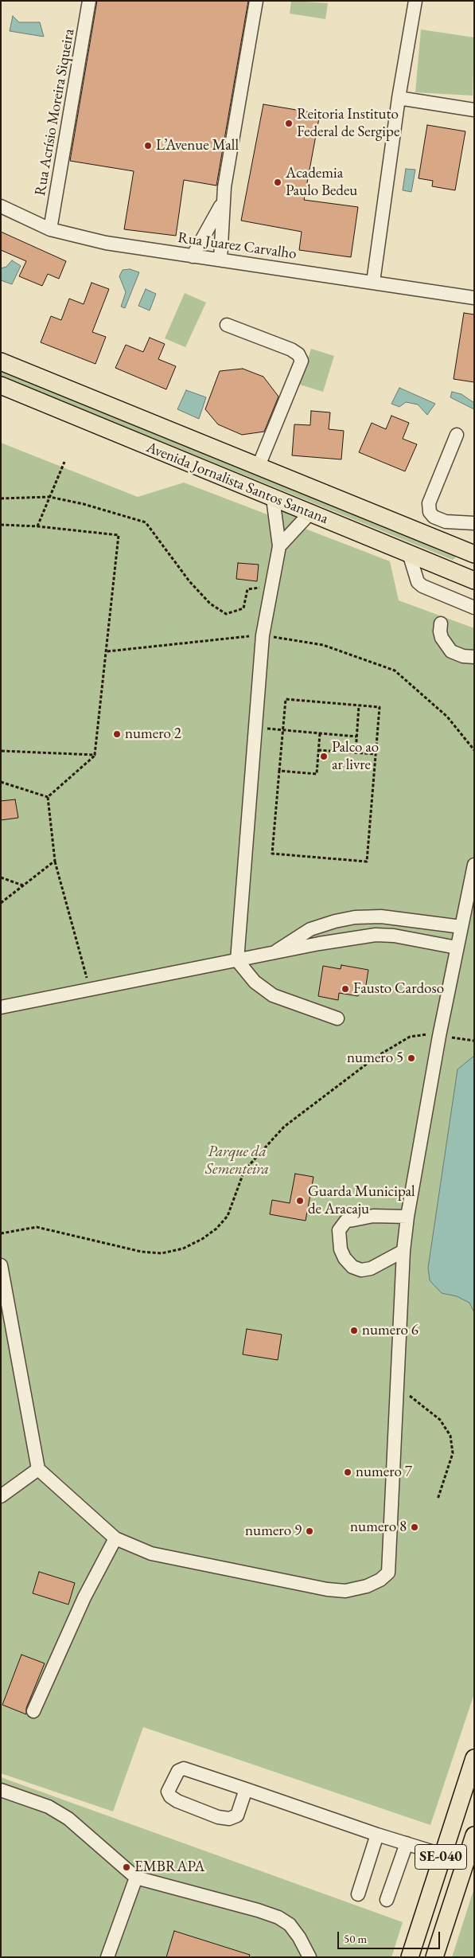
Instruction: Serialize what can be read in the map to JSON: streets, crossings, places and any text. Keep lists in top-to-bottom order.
{
  "streets": {
    "main road": ["Avenida Jornalista Santos Santana", "SE-040"],
    "street": ["Rua Acrísio Moreira Siqueira", "Rua Juarez Carvalho"]
  },
  "crossings": [
    ["Rua Acrísio Moreira Siqueira", "Rua Juarez Carvalho"]
  ],
  "parks": ["Parque da Sementeira"],
  "places": [
    "Reitoria Instituto Federal de Sergipe",
    "L’Avenue Mall",
    "Academia Paulo Bedeu",
    "numero 2",
    "Palco ao ar livre",
    "Fausto Cardoso",
    "numero 5",
    "Guarda Municipal de Aracaju",
    "numero 6",
    "numero 7",
    "numero 8",
    "numero 9",
    "EMBRAPA"
  ],
  "scale_bar": "50 m"
}
